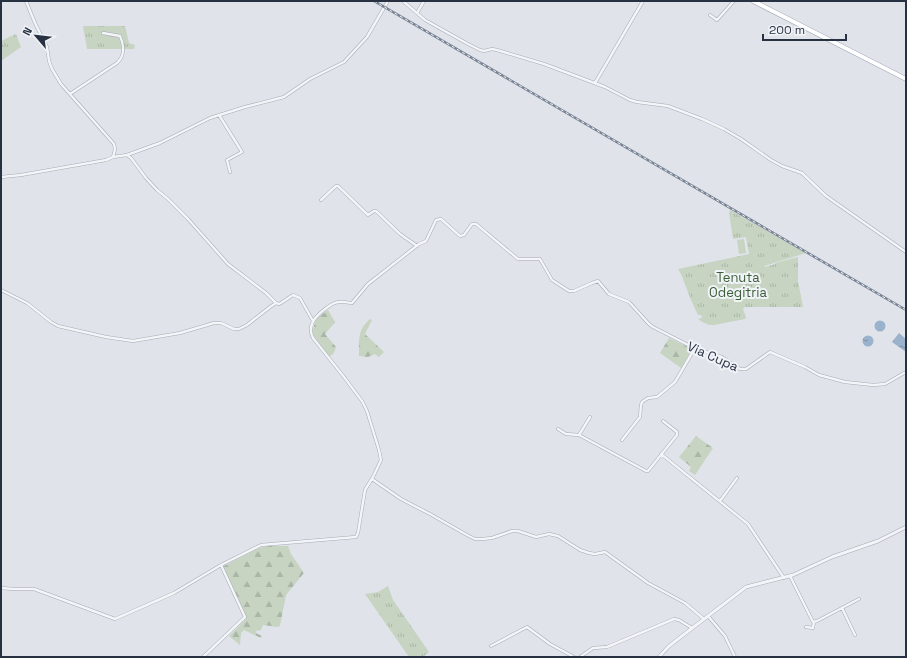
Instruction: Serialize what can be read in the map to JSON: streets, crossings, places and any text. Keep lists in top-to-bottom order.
{
  "streets": {
    "street": ["Via Cupa"]
  },
  "parks": ["Tenuta Odegitria"],
  "scale_bar": "200 m",
  "north": "top left"
}
